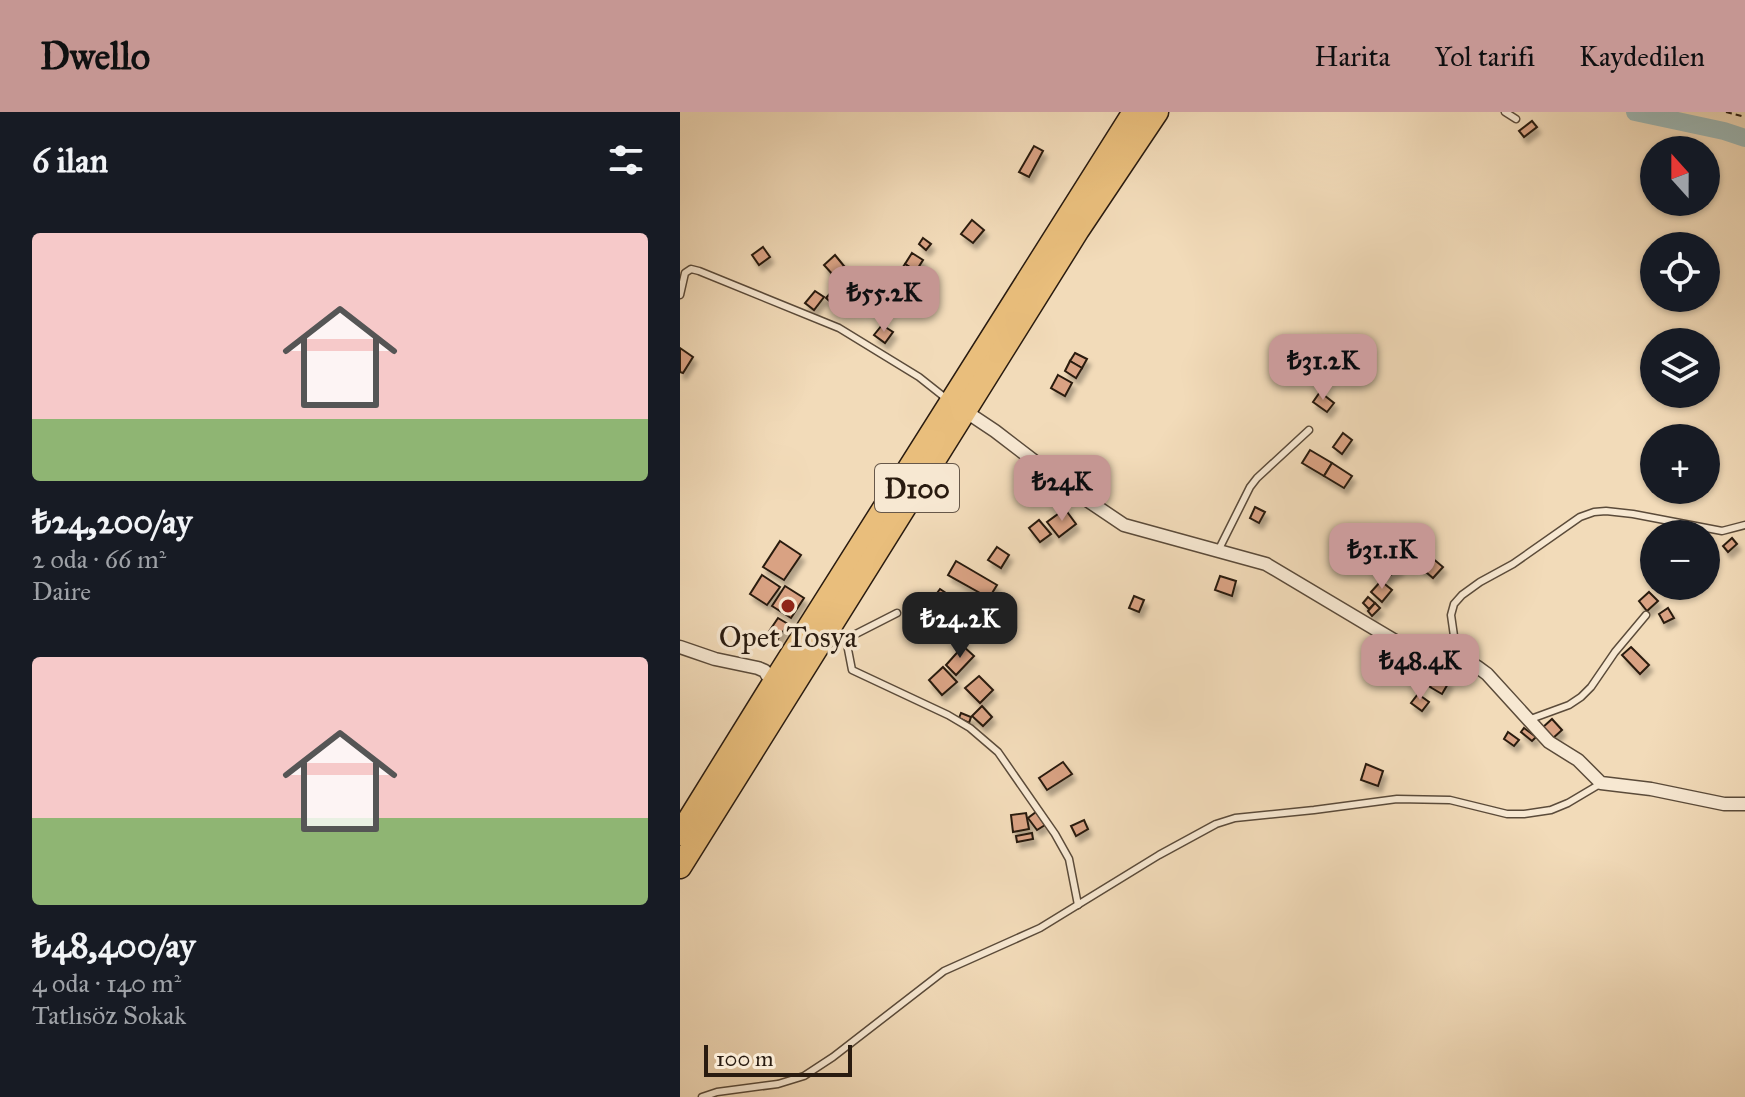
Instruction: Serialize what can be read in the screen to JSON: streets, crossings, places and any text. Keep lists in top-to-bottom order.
{
  "streets": {
    "highway": ["D100"]
  },
  "places": ["Opet Tosya"],
  "scale_bar": "100 m",
  "north": "top",
  "page": {
    "header": "Dwello",
    "nav": ["Harita", "Yol tarifi", "Kaydedilen"],
    "heading": "6 ilan",
    "map_buttons": ["+", "−"],
    "list": [
      {
        "name": "₺24,200/ay",
        "note": "2 oda · 66 m² · Daire"
      },
      {
        "name": "₺48,400/ay",
        "note": "4 oda · 140 m² · Tatlısöz Sokak"
      }
    ],
    "price": [
      "₺55.2K",
      "₺31.2K",
      "₺24K",
      "₺31.1K",
      "₺24.2K",
      "₺48.4K"
    ],
    "scale": "100 m"
  }
}
